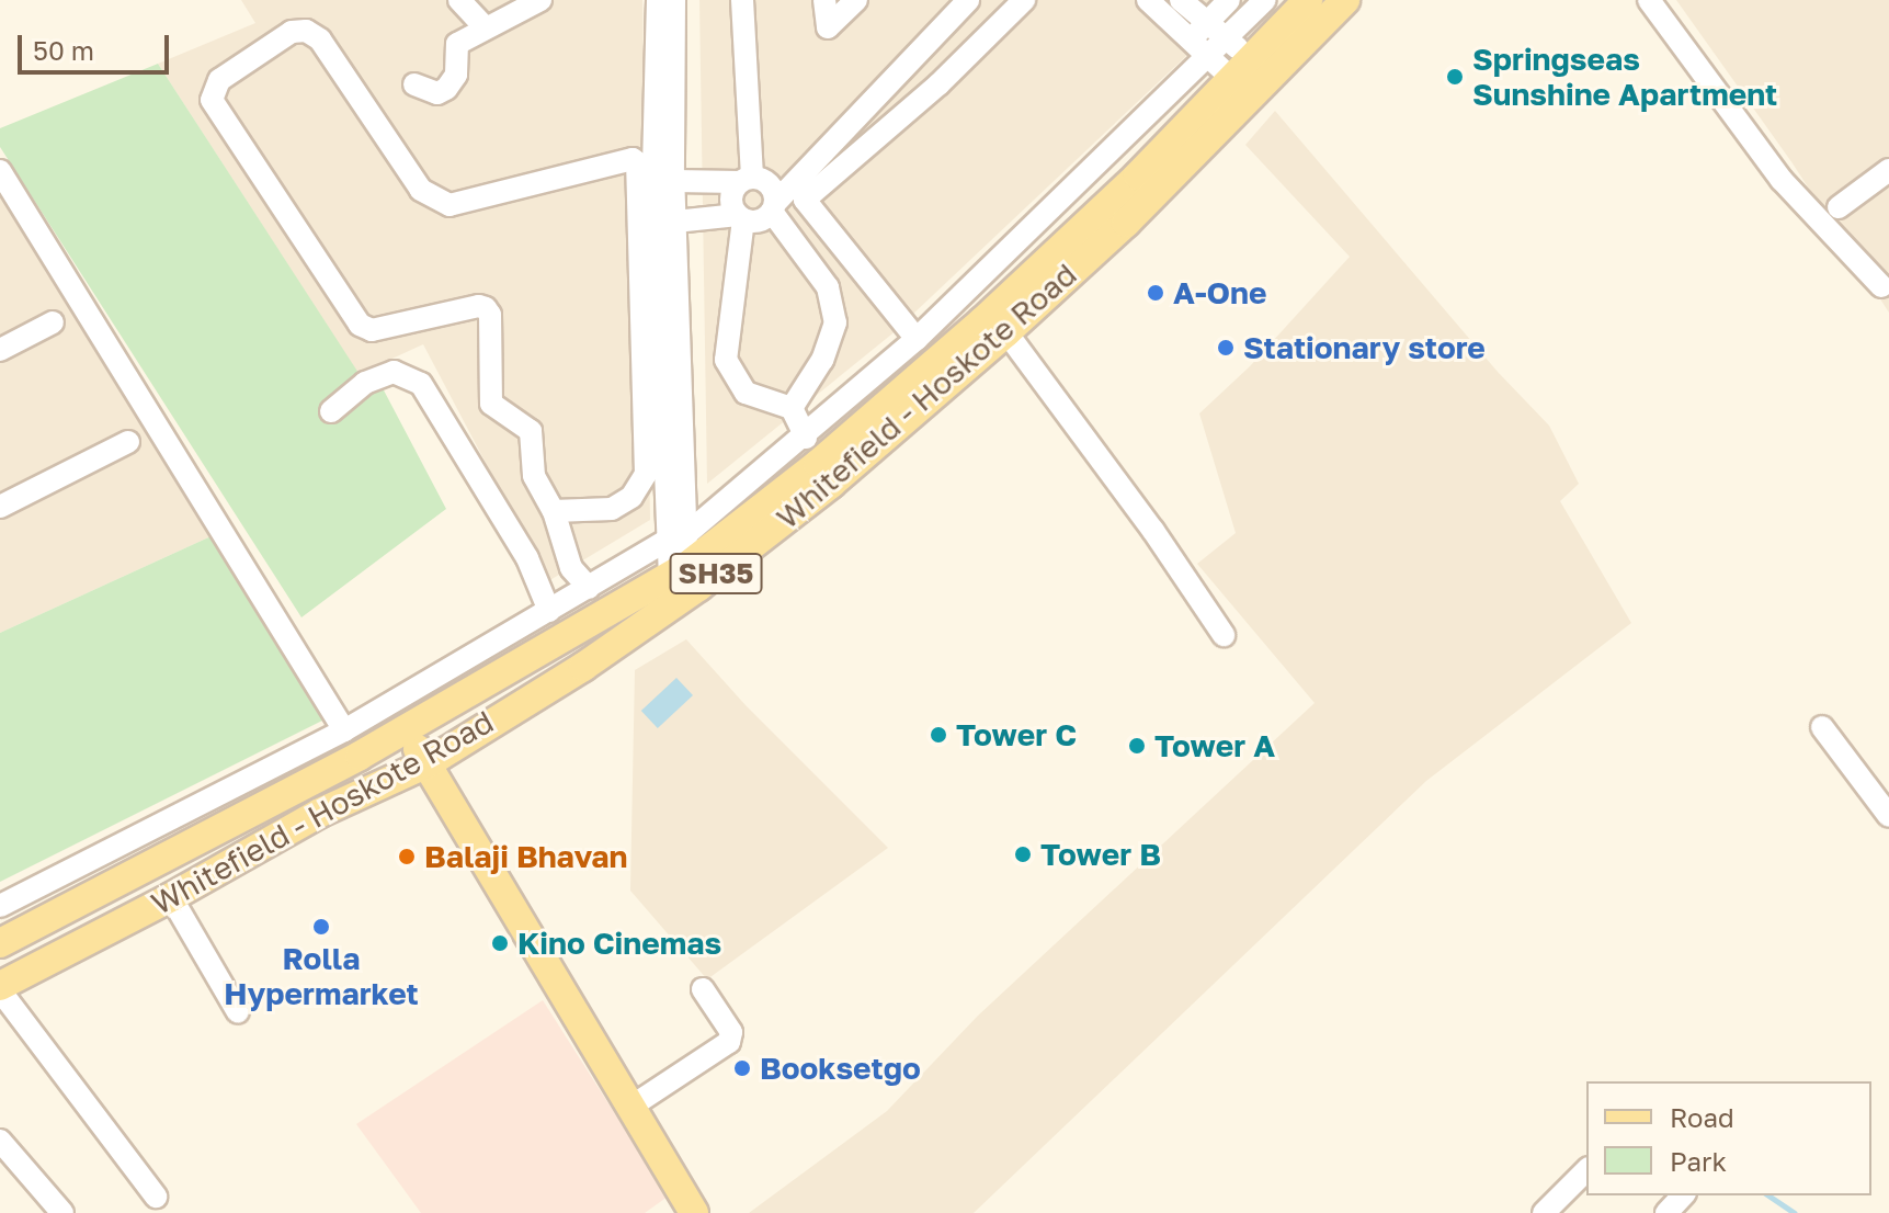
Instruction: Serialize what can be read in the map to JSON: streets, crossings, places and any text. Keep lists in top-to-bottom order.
{
  "streets": {
    "main road": ["Whitefield - Hoskote Road", "SH35"]
  },
  "places": [
    "Springseas Sunshine Apartment",
    "A-One",
    "Stationary store",
    "Tower C",
    "Tower A",
    "Tower B",
    "Balaji Bhavan",
    "Rolla Hypermarket",
    "Kino Cinemas",
    "Booksetgo"
  ],
  "legend": ["Road", "Park"],
  "scale_bar": "50 m"
}
